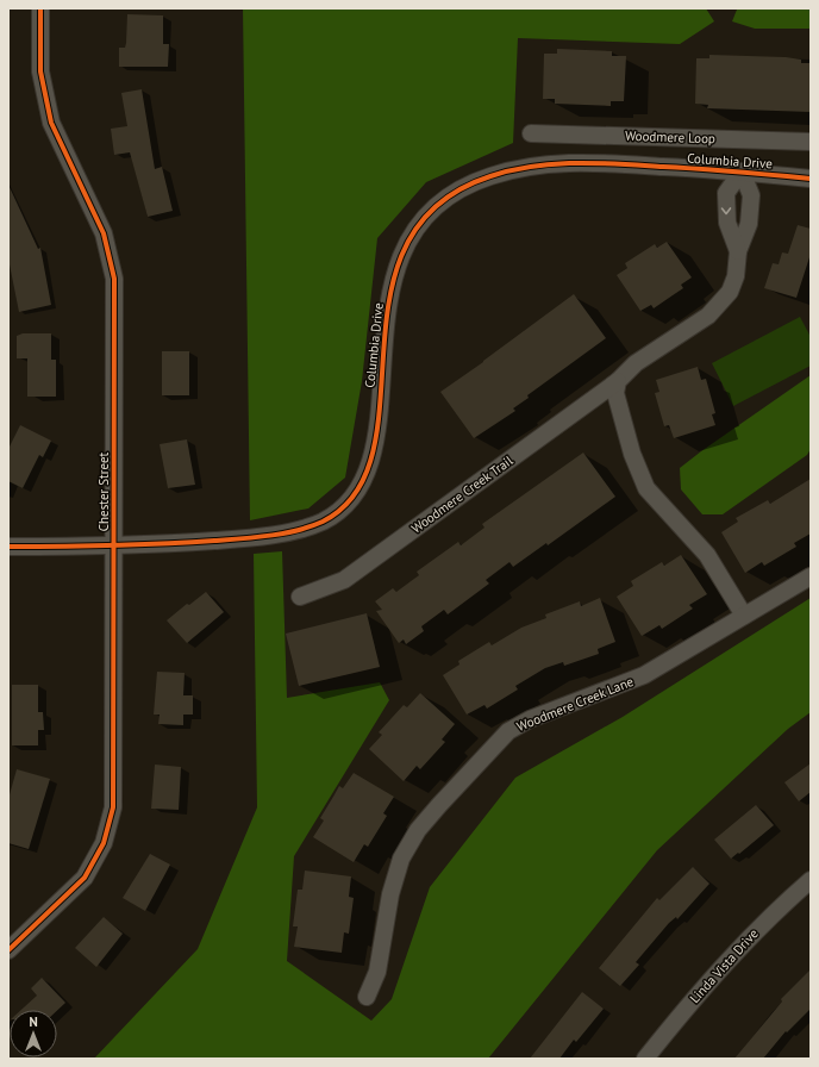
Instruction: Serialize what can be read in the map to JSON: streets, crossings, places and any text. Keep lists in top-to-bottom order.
{
  "streets": {
    "street": [
      "Woodmere Loop",
      "Columbia Drive",
      "Chester Street",
      "Woodmere Creek Trail",
      "Woodmere Creek Lane",
      "Linda Vista Drive"
    ]
  },
  "crossings": [
    ["Columbia Drive", "Chester Street"]
  ],
  "north": "top"
}
